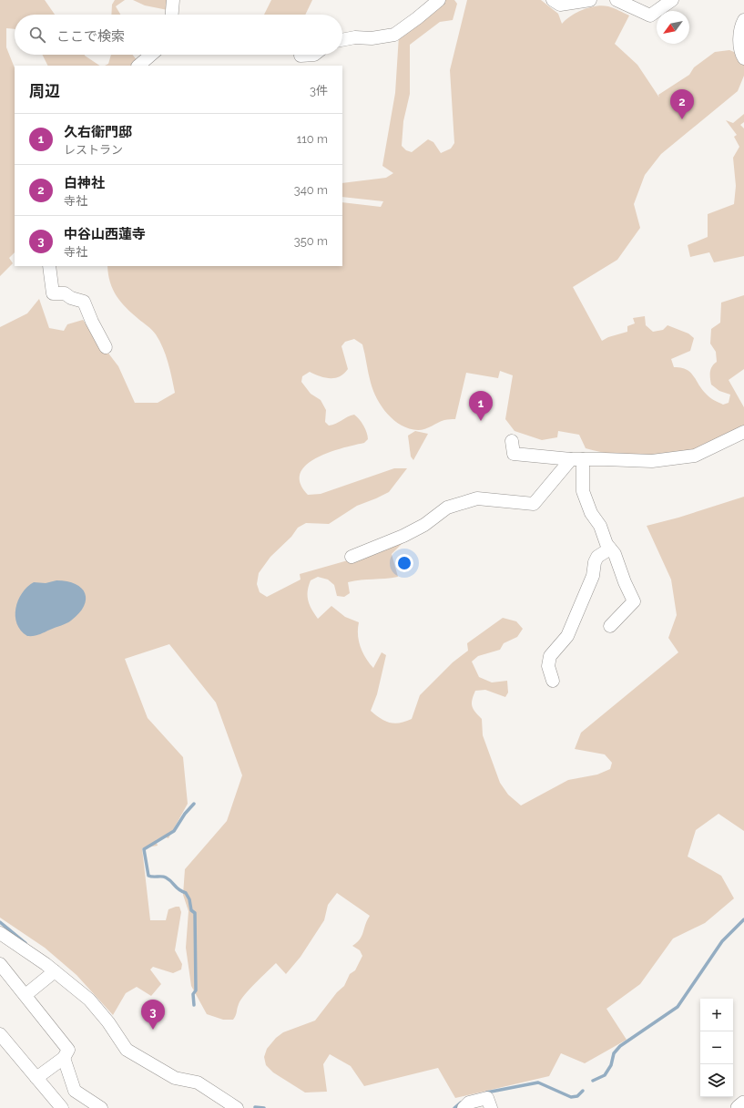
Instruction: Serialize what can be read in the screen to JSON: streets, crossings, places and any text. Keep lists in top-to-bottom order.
{
  "north": "bottom left",
  "page": {
    "search": "ここで検索",
    "heading": ["周辺", "3件"],
    "pins": ["2", "1", "3"],
    "list": [
      {
        "mark": "1",
        "name": "久右衛門邸",
        "note": "レストラン",
        "value": "110 m"
      },
      {
        "mark": "2",
        "name": "白神社",
        "note": "寺社",
        "value": "340 m"
      },
      {
        "mark": "3",
        "name": "中谷山西蓮寺",
        "note": "寺社",
        "value": "350 m"
      }
    ],
    "map_buttons": ["+", "−"]
  }
}
